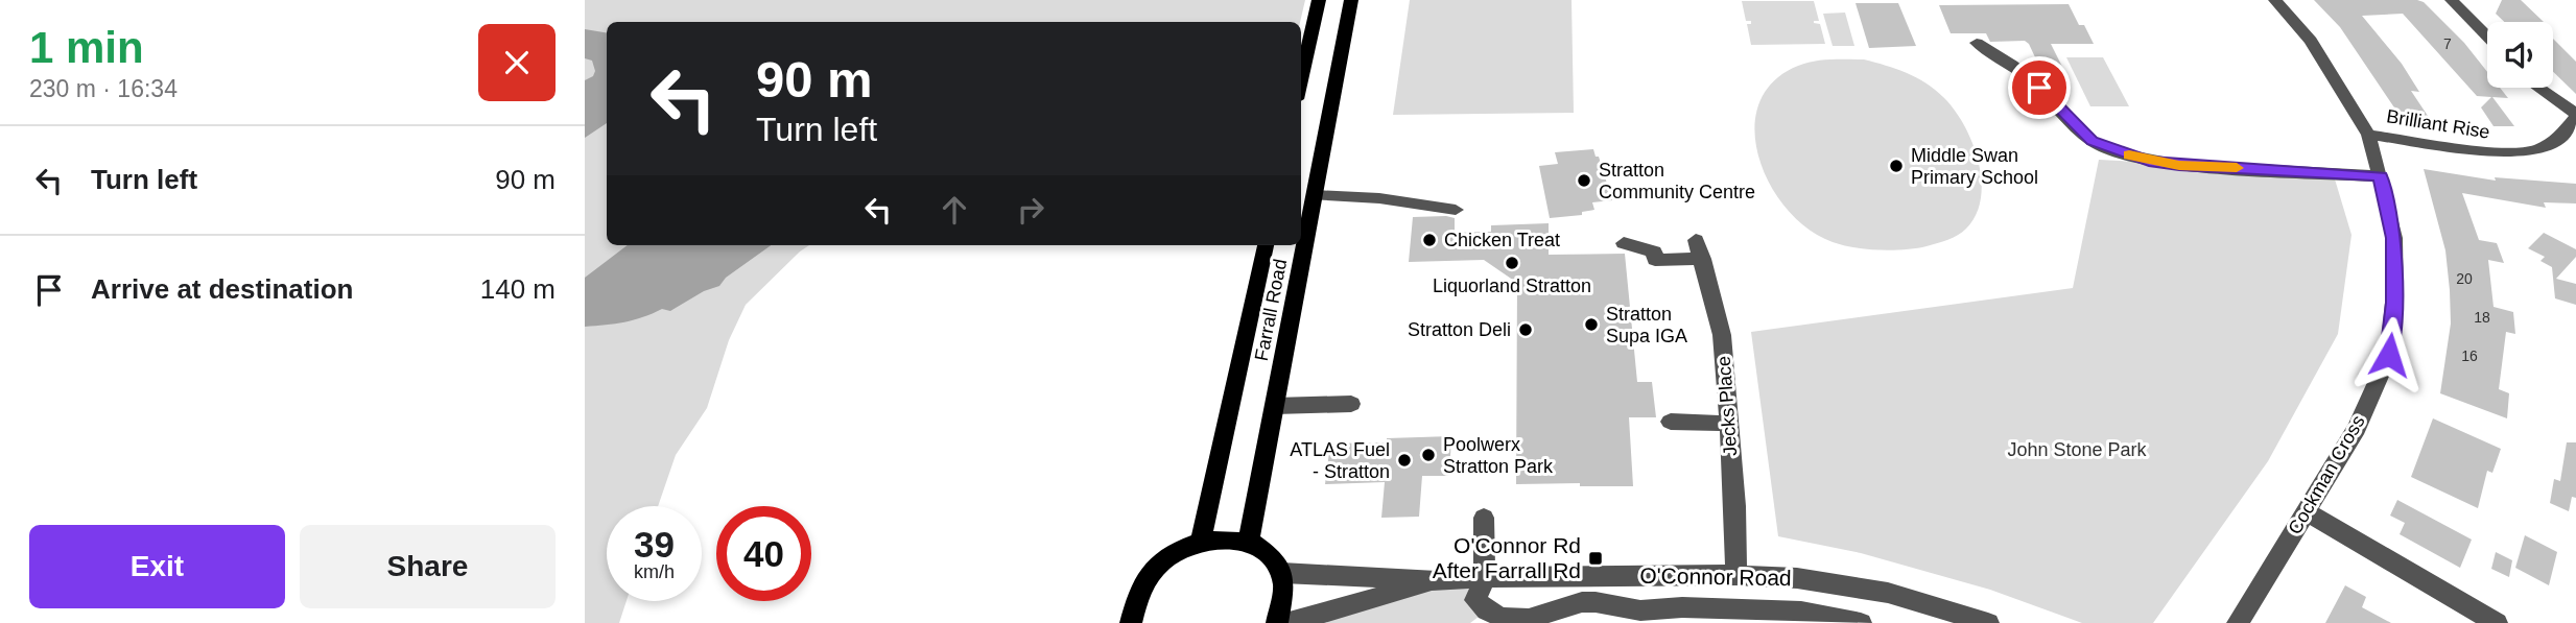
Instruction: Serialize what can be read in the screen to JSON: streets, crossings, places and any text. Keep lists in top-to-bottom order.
{
  "streets": {
    "main road": ["Farrall Road"],
    "street": [
      "Brilliant Rise",
      "Jecks Place",
      "Cockman Cross",
      "O'Connor Road"
    ]
  },
  "crossings": [
    ["Brilliant Rise", "Cockman Cross"],
    ["Jecks Place", "O'Connor Road"]
  ],
  "parks": ["John Stone Park"],
  "places": {
    "other": [
      "Middle Swan Primary School",
      "Stratton Community Centre",
      "Chicken Treat",
      "Liquorland Stratton",
      "Stratton Supa IGA",
      "Stratton Deli",
      "Poolwerx Stratton Park",
      "ATLAS Fuel - Stratton"
    ],
    "transit": ["O'Connor Rd After Farrall Rd"]
  },
  "house_numbers": [
    "7",
    "20",
    "18",
    "16"
  ],
  "page": {
    "heading": ["1 min", "230 m · 16:34"],
    "turn": ["90 m", "Turn left"],
    "list": [
      {
        "name": "Turn left",
        "value": "90 m"
      },
      {
        "name": "Arrive at destination",
        "value": "140 m"
      }
    ],
    "speed": "39 km/h",
    "limit": "40",
    "buttons": ["Exit", "Share"]
  }
}
